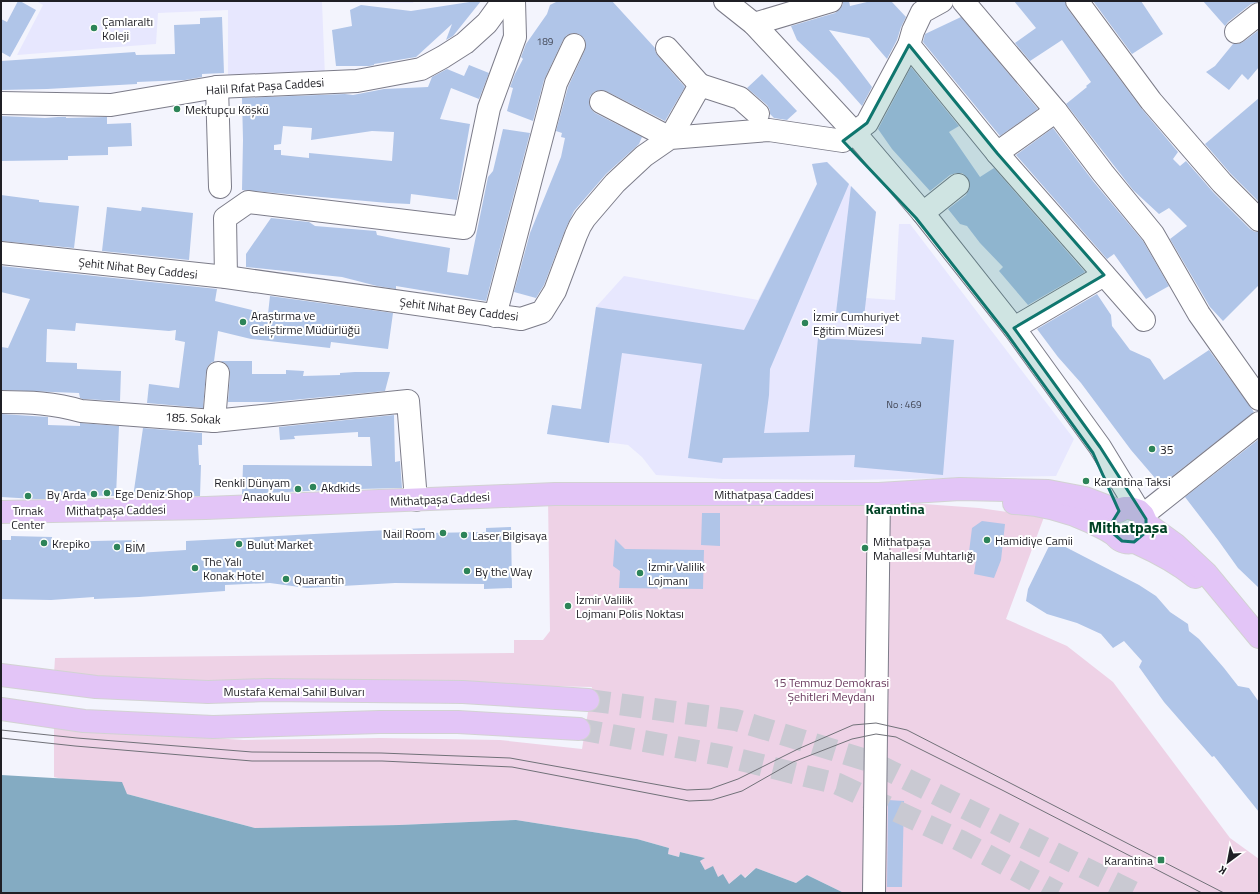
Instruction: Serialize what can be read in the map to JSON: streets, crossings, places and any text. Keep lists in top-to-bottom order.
{
  "streets": {
    "main road": ["Mithatpaşa Caddesi", "Mustafa Kemal Sahil Bulvarı"],
    "street": ["Halil Rıfat Paşa Caddesi", "Şehit Nihat Bey Caddesi", "185. Sokak"]
  },
  "crossings": [
    ["185. Sokak", "Mithatpaşa Caddesi"]
  ],
  "districts": ["Karantina", "Mithatpaşa"],
  "parks": ["15 Temmuz Demokrasi Şehitleri Meydanı"],
  "places": {
    "other": [
      "Çamlaraltı Koleji",
      "Mektupçu Köşkü",
      "Araştırma ve Geliştirme Müdürlüğü",
      "İzmir Cumhuriyet Eğitim Müzesi",
      "35",
      "Karantina Taksi",
      "Akdkids",
      "Renkli Dünyam Anaokulu",
      "Ege Deniz Shop",
      "By Arda",
      "Tırnak Center",
      "Nail Room",
      "Laser Bilgisaya",
      "Hamidiye Camii",
      "Krepiko",
      "Bulut Market",
      "BİM",
      "Mithatpaşa Mahallesi Muhtarlığı",
      "The Yalı Konak Hotel",
      "By the Way",
      "İzmir Valilik Lojmanı",
      "Quarantin",
      "İzmir Valilik Lojmanı Polis Noktası"
    ],
    "transit": ["Karantina"]
  },
  "house_numbers": ["189", "No : 469"],
  "north": "bottom left"
}
